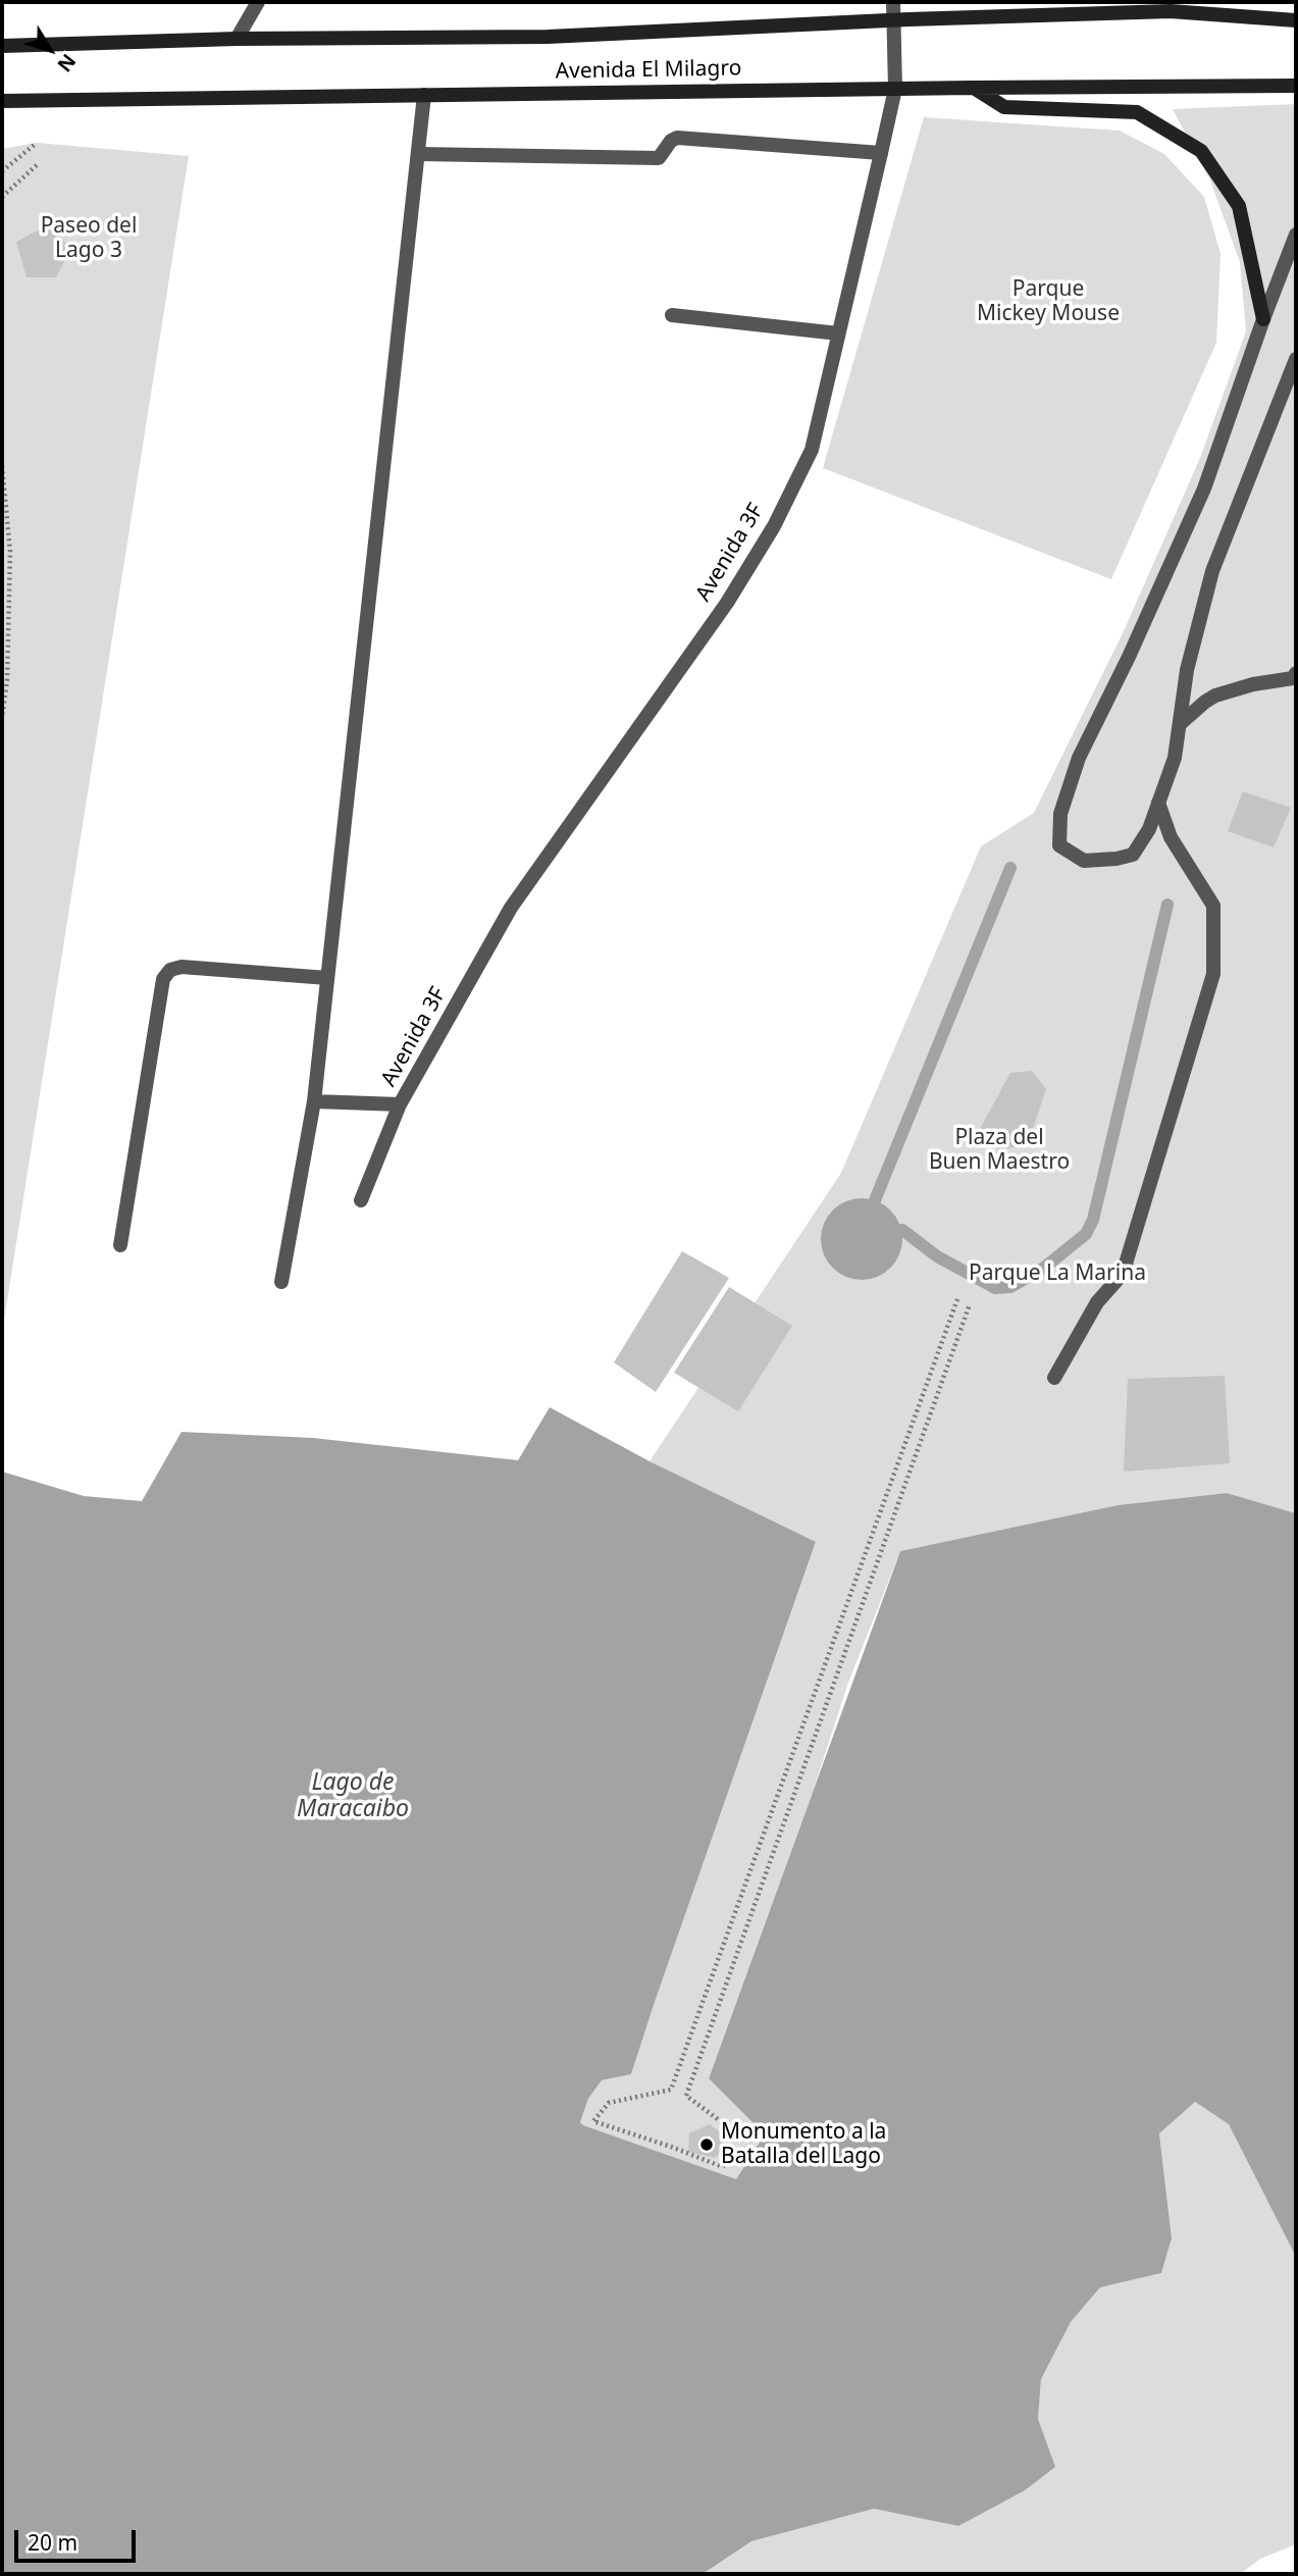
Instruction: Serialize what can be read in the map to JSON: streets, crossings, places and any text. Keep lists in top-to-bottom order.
{
  "streets": {
    "main road": ["Avenida El Milagro"],
    "street": ["Avenida 3F"]
  },
  "crossings": [
    ["Avenida El Milagro", "Avenida 3F"]
  ],
  "water": ["Lago de Maracaibo"],
  "parks": [
    "Paseo del Lago 3",
    "Parque Mickey Mouse",
    "Plaza del Buen Maestro",
    "Parque La Marina"
  ],
  "places": ["Monumento a la Batalla del Lago"],
  "scale_bar": "20 m",
  "north": "bottom right"
}
